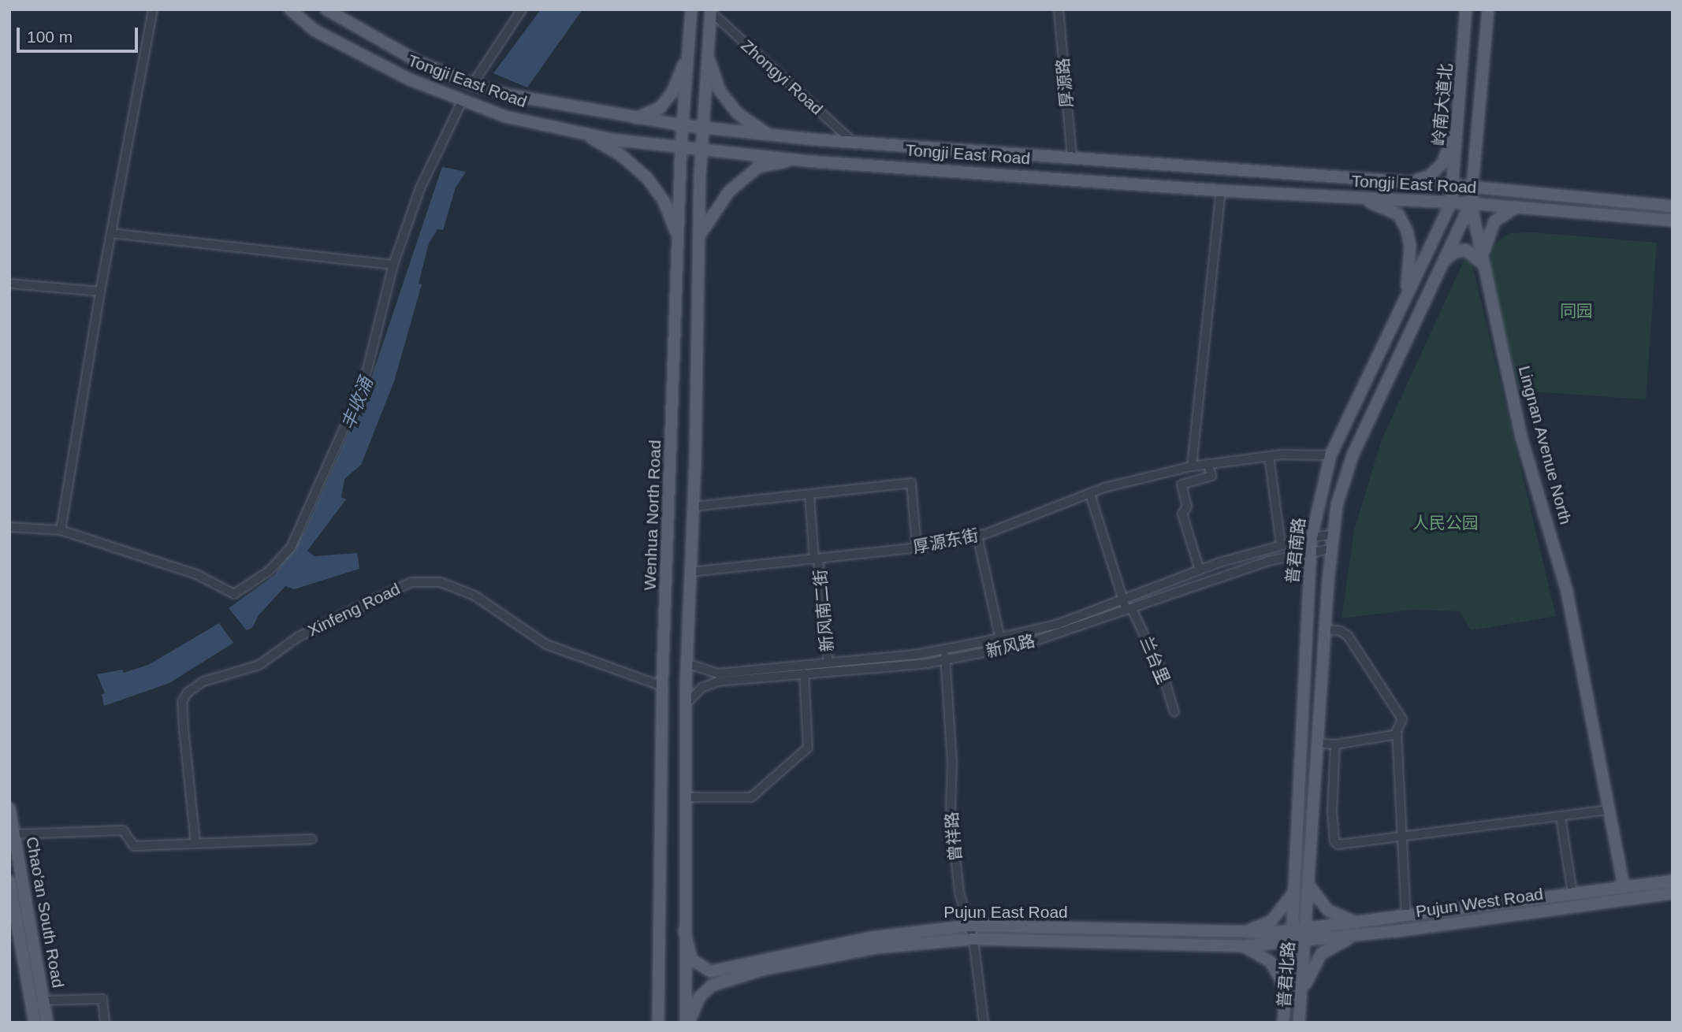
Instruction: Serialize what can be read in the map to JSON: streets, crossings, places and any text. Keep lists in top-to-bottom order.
{
  "streets": {
    "main road": [
      "Tongji East Road",
      "岭南大道北",
      "Lingnan Avenue North",
      "Wenhua North Road",
      "普君南路",
      "Pujun West Road",
      "Chao'an South Road",
      "Pujun East Road",
      "普君北路"
    ],
    "street": [
      "Zhongyi Road",
      "厚源路",
      "厚源东街",
      "Xinfeng Road",
      "新风南二街",
      "新风路",
      "兰台里",
      "曾祥路"
    ]
  },
  "crossings": [
    ["Zhongyi Road", "Tongji East Road"],
    ["Tongji East Road", "厚源路"],
    ["Tongji East Road", "岭南大道北"],
    ["Tongji East Road", "Lingnan Avenue North"],
    ["Tongji East Road", "Wenhua North Road"],
    ["Tongji East Road", "普君南路"],
    ["岭南大道北", "普君南路"],
    ["Lingnan Avenue North", "普君南路"],
    ["Lingnan Avenue North", "Pujun West Road"],
    ["Wenhua North Road", "Xinfeng Road"],
    ["厚源东街", "普君南路"],
    ["厚源东街", "新风南二街"],
    ["厚源东街", "兰台里"],
    ["普君南路", "新风路"],
    ["普君南路", "Pujun West Road"],
    ["普君南路", "Pujun East Road"],
    ["普君南路", "普君北路"],
    ["新风南二街", "新风路"],
    ["新风路", "兰台里"],
    ["新风路", "曾祥路"],
    ["曾祥路", "Pujun East Road"],
    ["Pujun West Road", "Pujun East Road"],
    ["Pujun West Road", "普君北路"]
  ],
  "water": ["丰收涌"],
  "parks": ["同园", "人民公园"],
  "scale_bar": "100 m"
}
